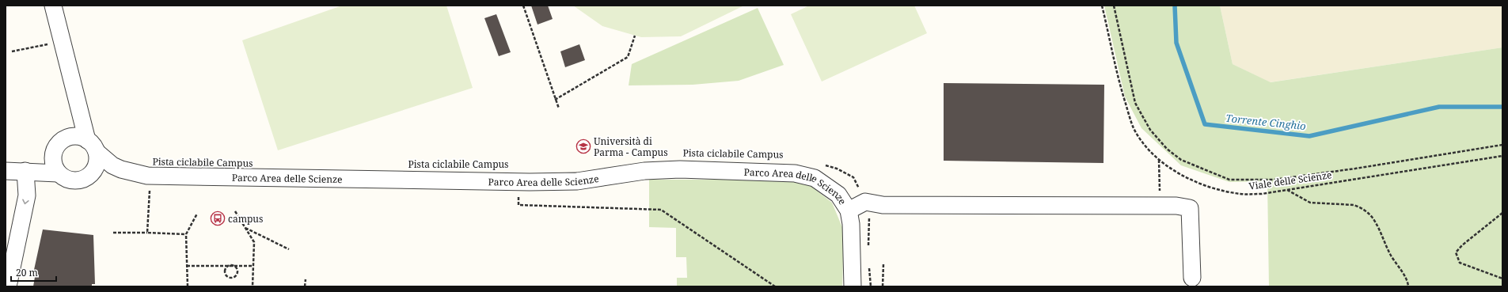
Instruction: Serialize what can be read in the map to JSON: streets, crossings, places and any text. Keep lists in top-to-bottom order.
{
  "streets": {
    "street": ["Parco Area delle Scienze"],
    "path": ["Viale delle Scienze"]
  },
  "water": ["Torrente Cinghio"],
  "places": {
    "school or university": ["Università di Parma - Campus"],
    "bus stop": ["campus"]
  },
  "scale_bar": "20 m"
}
